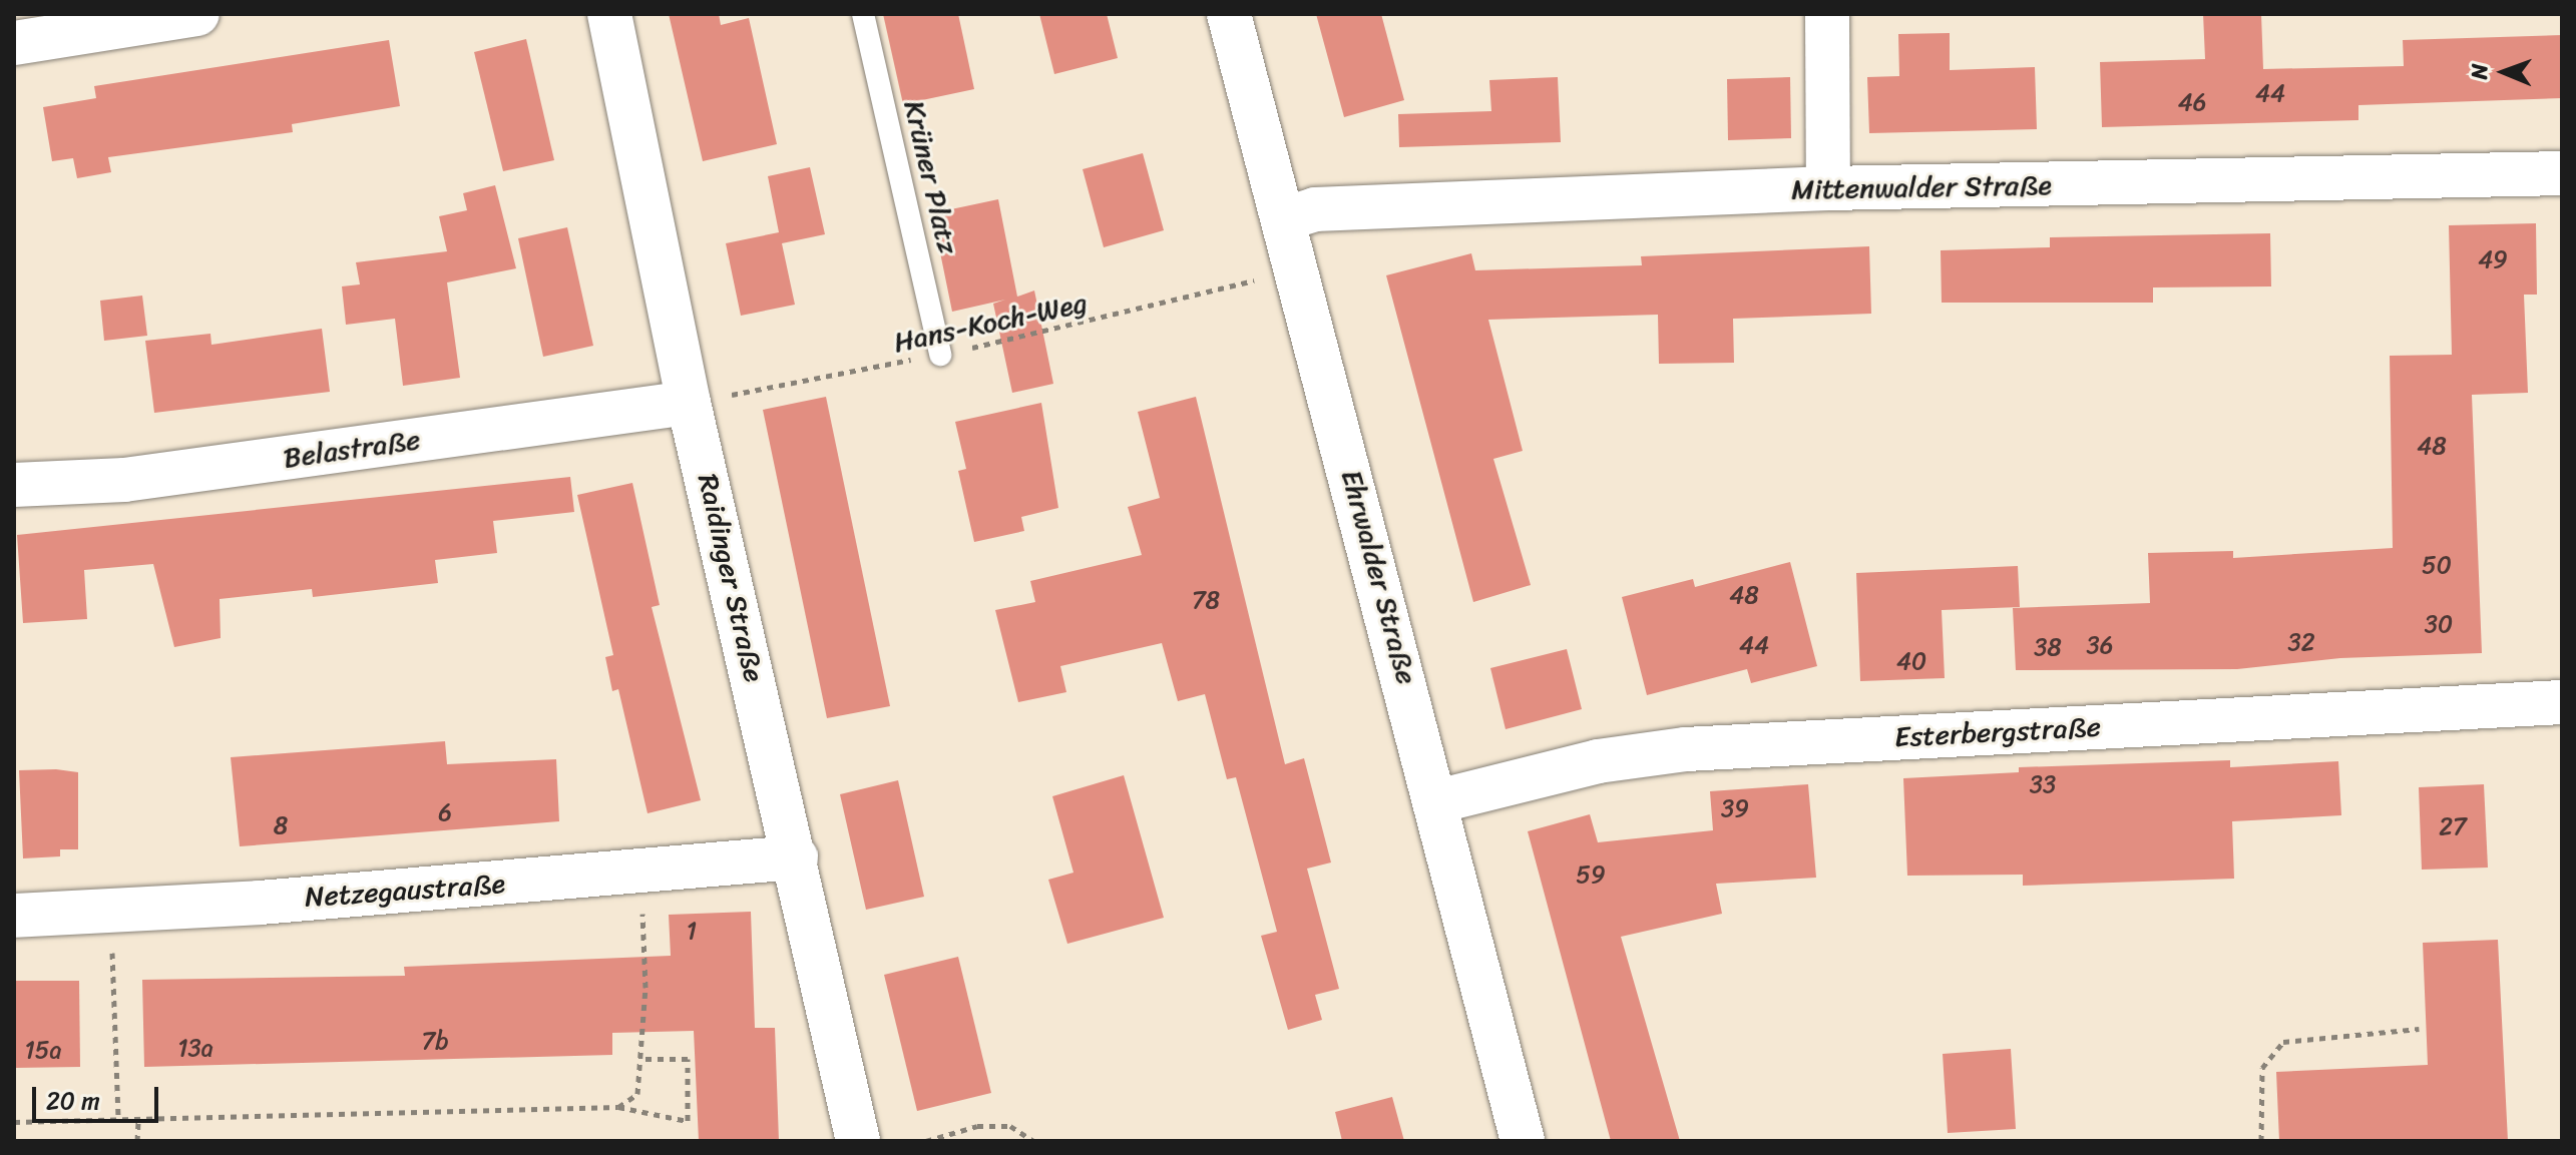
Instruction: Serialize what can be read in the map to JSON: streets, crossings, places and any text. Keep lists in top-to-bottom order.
{
  "streets": {
    "street": [
      "Mittenwalder Straße",
      "Belastraße",
      "Ehrwalder Straße",
      "Raidinger Straße",
      "Esterbergstraße",
      "Netzegaustraße"
    ],
    "lane": ["Krüner Platz"],
    "path": ["Hans-Koch-Weg"]
  },
  "crossings": [
    ["Krüner Platz", "Hans-Koch-Weg"],
    ["Mittenwalder Straße", "Ehrwalder Straße"],
    ["Hans-Koch-Weg", "Belastraße"],
    ["Hans-Koch-Weg", "Ehrwalder Straße"],
    ["Hans-Koch-Weg", "Raidinger Straße"],
    ["Belastraße", "Raidinger Straße"],
    ["Ehrwalder Straße", "Esterbergstraße"],
    ["Raidinger Straße", "Netzegaustraße"]
  ],
  "house_numbers": [
    "44",
    "46",
    "49",
    "48",
    "50",
    "48",
    "78",
    "30",
    "32",
    "44",
    "36",
    "38",
    "40",
    "33",
    "39",
    "6",
    "8",
    "27",
    "59",
    "1",
    "7b",
    "13a",
    "15a"
  ],
  "scale_bar": "20 m",
  "north": "left"
}
